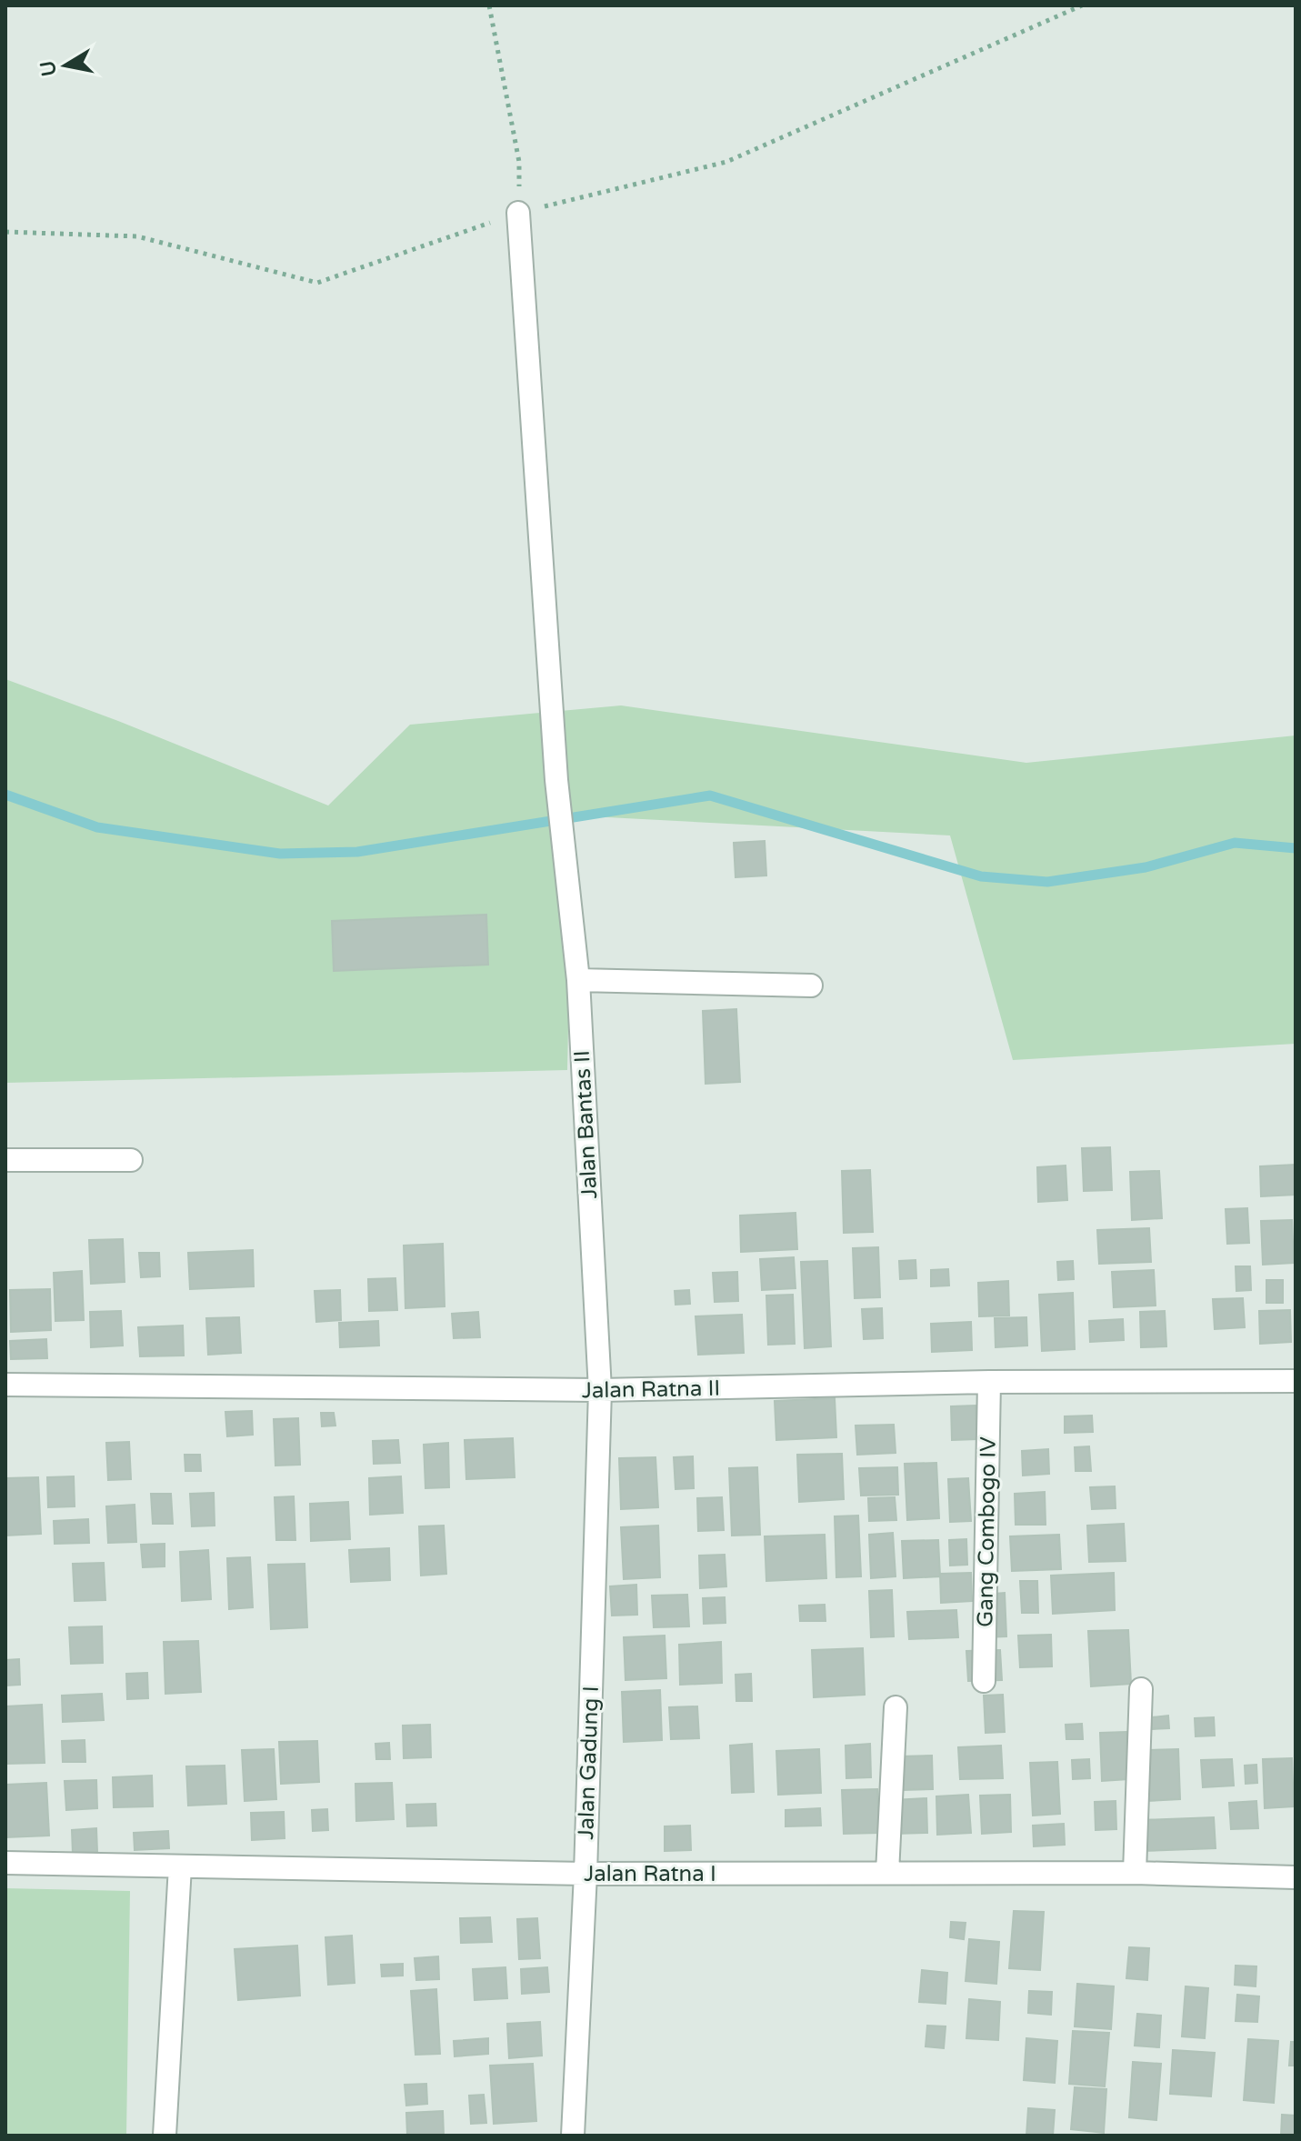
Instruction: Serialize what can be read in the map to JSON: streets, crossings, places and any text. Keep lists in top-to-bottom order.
{
  "streets": {
    "street": [
      "Jalan Bantas II",
      "Jalan Ratna II",
      "Gang Combogo IV",
      "Jalan Gadung I",
      "Jalan Ratna I"
    ]
  },
  "crossings": [
    ["Jalan Bantas II", "Jalan Ratna II"],
    ["Jalan Bantas II", "Jalan Gadung I"],
    ["Jalan Ratna II", "Gang Combogo IV"],
    ["Jalan Ratna II", "Jalan Gadung I"],
    ["Jalan Gadung I", "Jalan Ratna I"]
  ],
  "north": "left"
}
